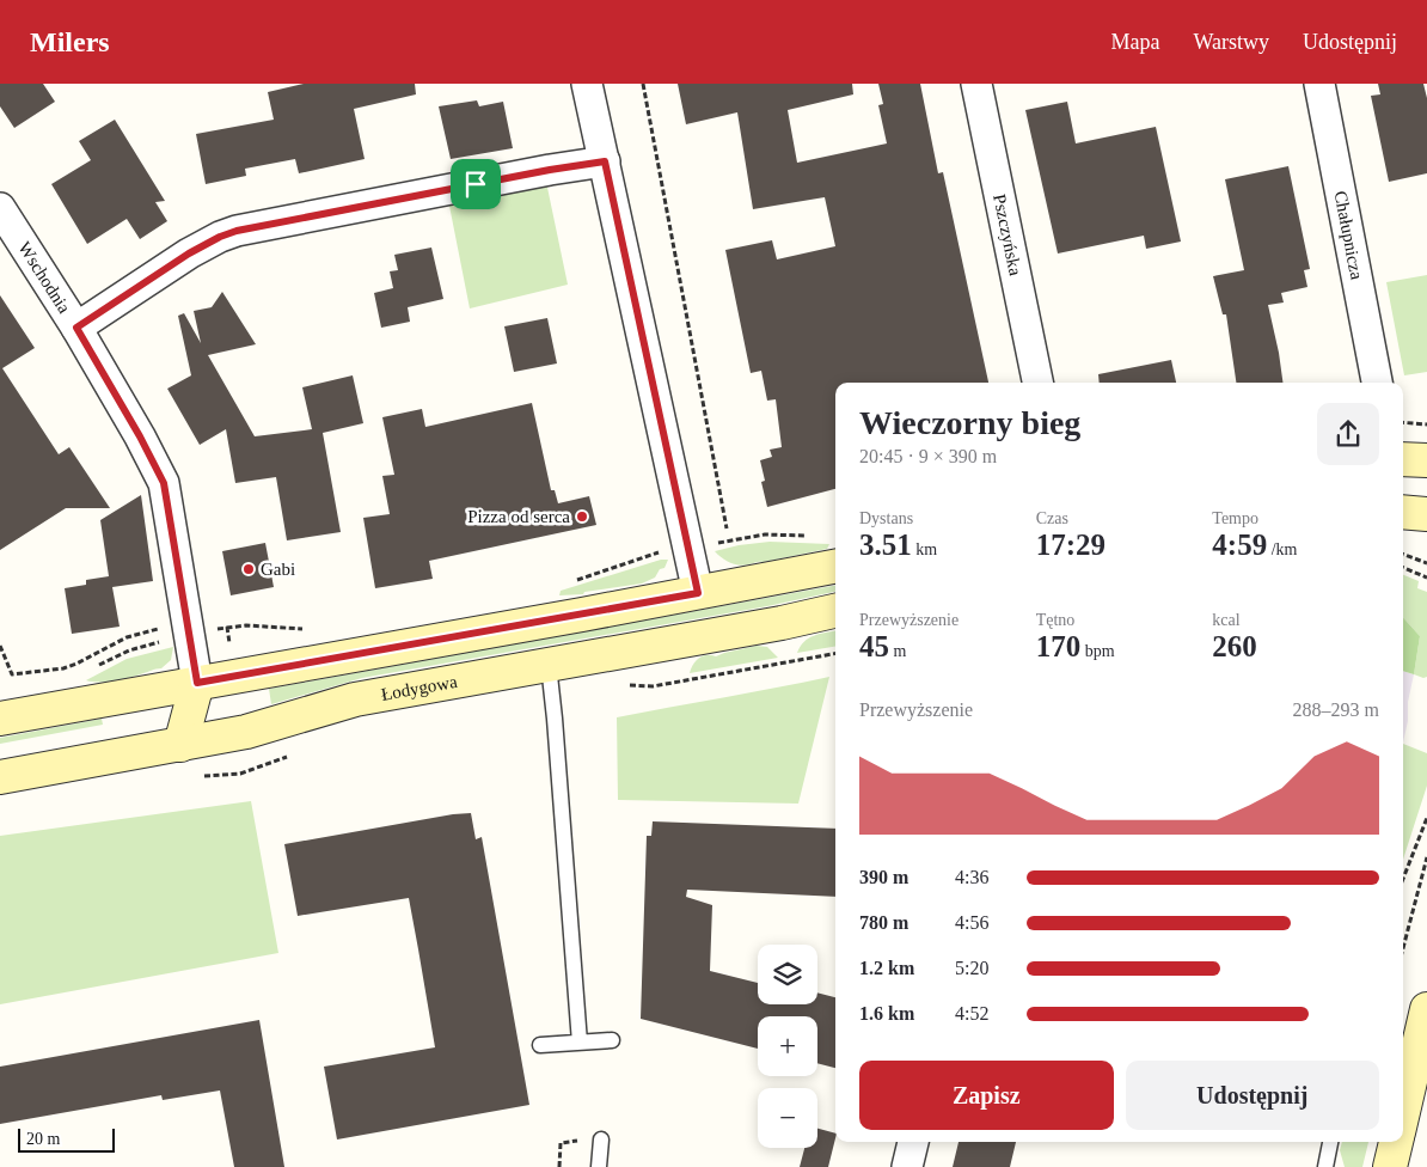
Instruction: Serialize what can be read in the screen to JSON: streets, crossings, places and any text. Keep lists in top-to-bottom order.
{
  "streets": {
    "main road": ["Łodygowa"],
    "street": ["Pszczyńska", "Chałupnicza", "Wschodnia"]
  },
  "places": ["Pizza od serca", "Gabi"],
  "scale_bar": "20 m",
  "page": {
    "header": "Milers",
    "nav": ["Mapa", "Warstwy", "Udostępnij"],
    "heading": ["Wieczorny bieg", "20:45 · 9 × 390 m"],
    "stats": [
      ["Dystans", "3.51 km"],
      ["Czas", "17:29"],
      ["Tempo", "4:59 /km"],
      ["Przewyższenie", "45 m"],
      ["Tętno", "170 bpm"],
      ["kcal", "260"]
    ],
    "chart": ["Przewyższenie", "288–293 m"],
    "list": [
      {
        "name": "390 m",
        "note": "4:36"
      },
      {
        "name": "780 m",
        "note": "4:56"
      },
      {
        "name": "1.2 km",
        "note": "5:20"
      },
      {
        "name": "1.6 km",
        "note": "4:52"
      }
    ],
    "map_buttons": ["+", "−"],
    "buttons": ["Zapisz", "Udostępnij"],
    "scale": "20 m"
  }
}
